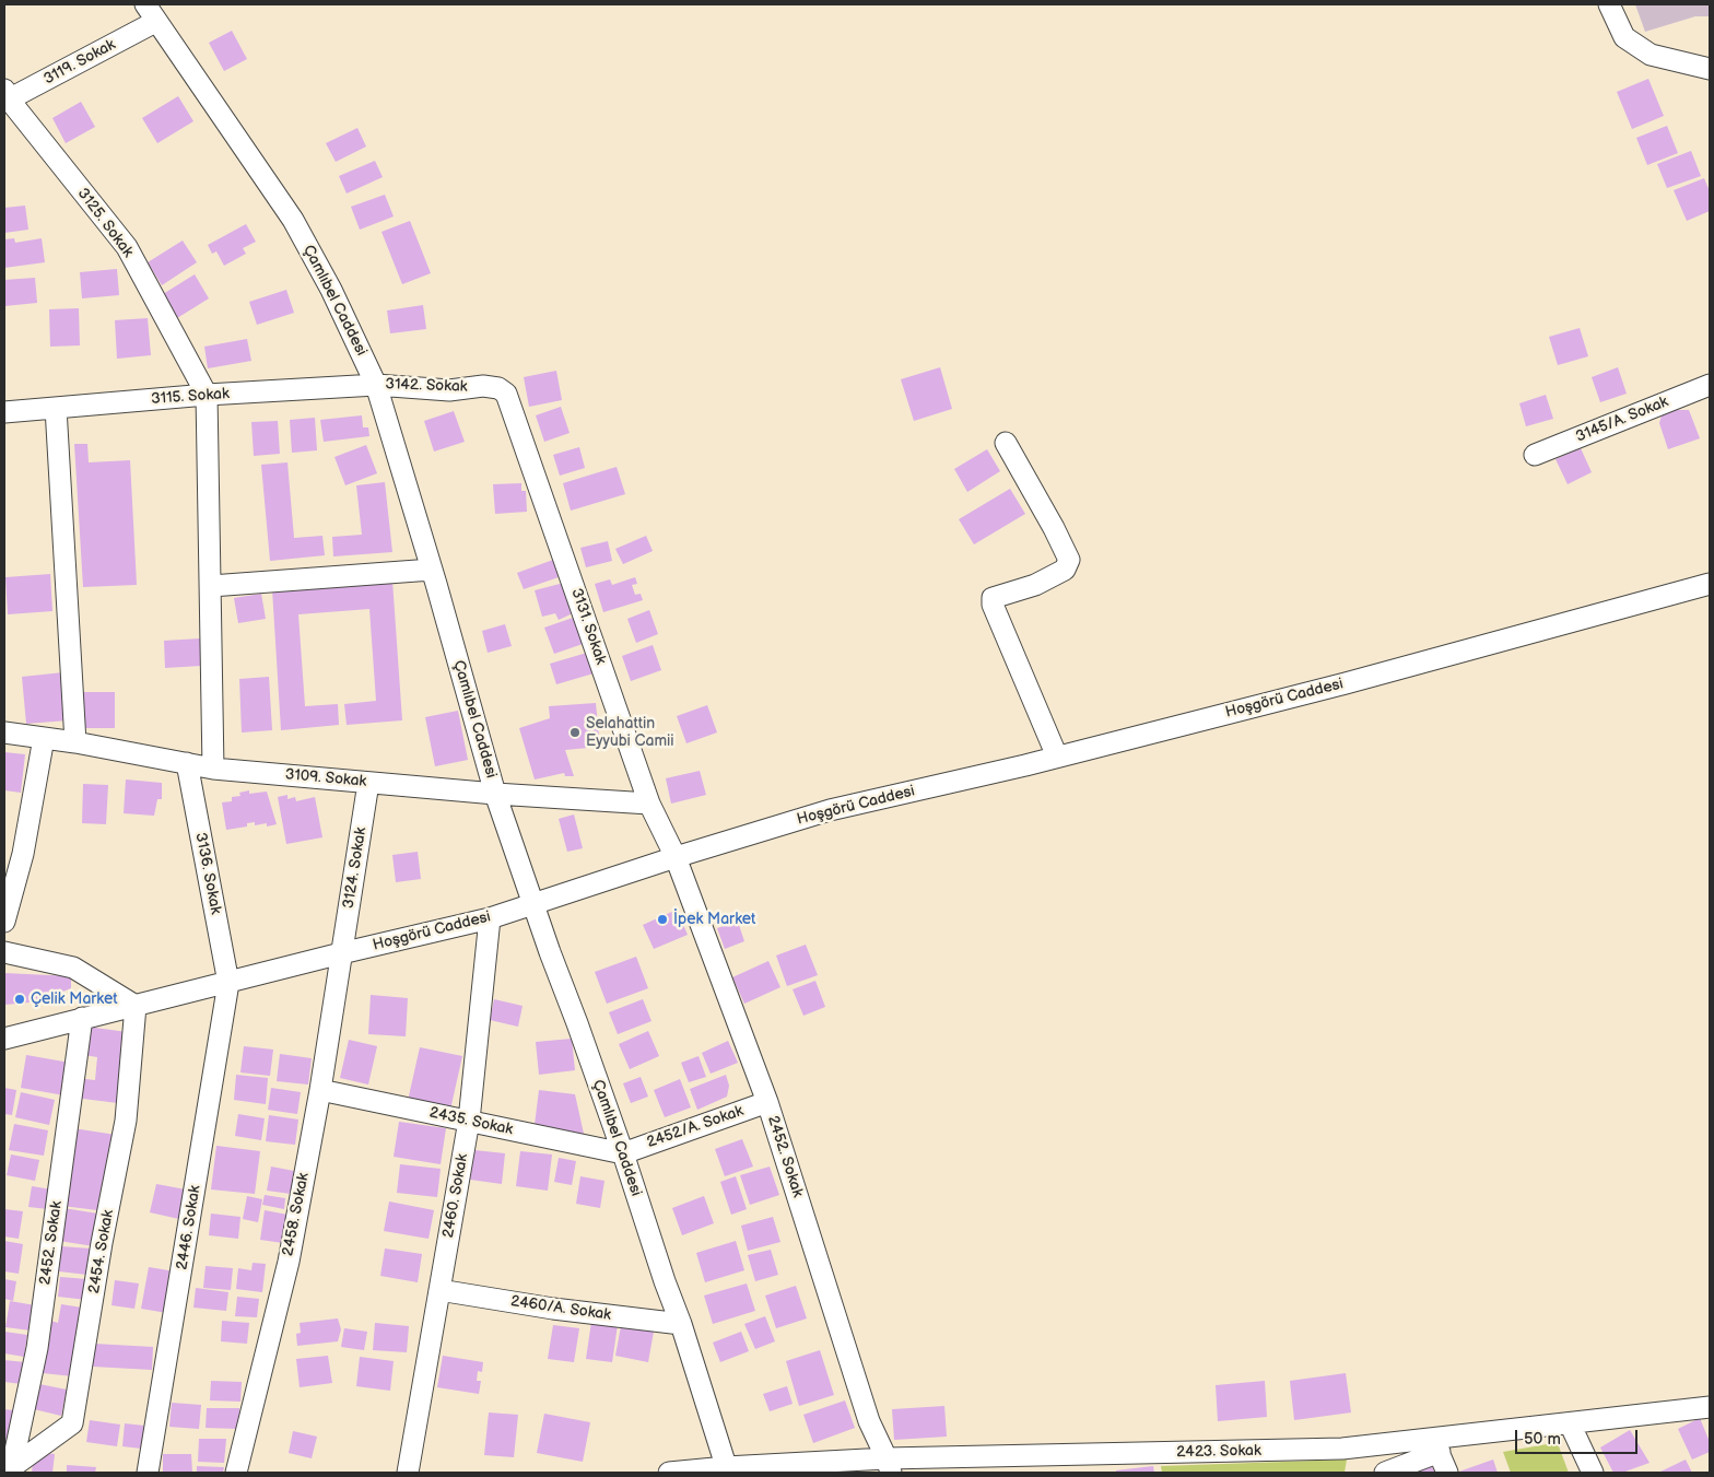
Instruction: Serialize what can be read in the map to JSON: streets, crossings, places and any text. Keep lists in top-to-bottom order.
{
  "streets": {
    "street": [
      "3119. Sokak",
      "3125. Sokak",
      "Çamlıbel Caddesi",
      "3142. Sokak",
      "3115. Sokak",
      "3145/A. Sokak",
      "3131. Sokak",
      "Hoşgörü Caddesi",
      "3109. Sokak",
      "3124. Sokak",
      "3136. Sokak",
      "2435. Sokak",
      "2452/A. Sokak",
      "2452. Sokak",
      "2460. Sokak",
      "2458. Sokak",
      "2446. Sokak",
      "2454. Sokak",
      "2460/A. Sokak",
      "2423. Sokak"
    ]
  },
  "crossings": [
    ["3119. Sokak", "3125. Sokak"],
    ["3119. Sokak", "Çamlıbel Caddesi"],
    ["3125. Sokak", "3115. Sokak"],
    ["Çamlıbel Caddesi", "3142. Sokak"],
    ["Çamlıbel Caddesi", "3115. Sokak"],
    ["Çamlıbel Caddesi", "Hoşgörü Caddesi"],
    ["Çamlıbel Caddesi", "3109. Sokak"],
    ["Çamlıbel Caddesi", "2435. Sokak"],
    ["Çamlıbel Caddesi", "2452/A. Sokak"],
    ["Çamlıbel Caddesi", "2460/A. Sokak"],
    ["Çamlıbel Caddesi", "2423. Sokak"],
    ["3142. Sokak", "3115. Sokak"],
    ["3142. Sokak", "3131. Sokak"],
    ["3131. Sokak", "Hoşgörü Caddesi"],
    ["3131. Sokak", "3109. Sokak"],
    ["3131. Sokak", "2452. Sokak"],
    ["Hoşgörü Caddesi", "3124. Sokak"],
    ["Hoşgörü Caddesi", "3136. Sokak"],
    ["Hoşgörü Caddesi", "2452. Sokak"],
    ["Hoşgörü Caddesi", "2460. Sokak"],
    ["Hoşgörü Caddesi", "2458. Sokak"],
    ["Hoşgörü Caddesi", "2446. Sokak"],
    ["Hoşgörü Caddesi", "2454. Sokak"],
    ["3109. Sokak", "3124. Sokak"],
    ["3109. Sokak", "3136. Sokak"],
    ["3124. Sokak", "2458. Sokak"],
    ["3136. Sokak", "2446. Sokak"],
    ["2435. Sokak", "2452/A. Sokak"],
    ["2435. Sokak", "2460. Sokak"],
    ["2435. Sokak", "2458. Sokak"],
    ["2452/A. Sokak", "2452. Sokak"],
    ["2452. Sokak", "2454. Sokak"],
    ["2452. Sokak", "2423. Sokak"],
    ["2460. Sokak", "2460/A. Sokak"]
  ],
  "places": ["Selahattin Eyyubi Camii", "İpek Market", "Çelik Market"],
  "scale_bar": "50 m"
}
